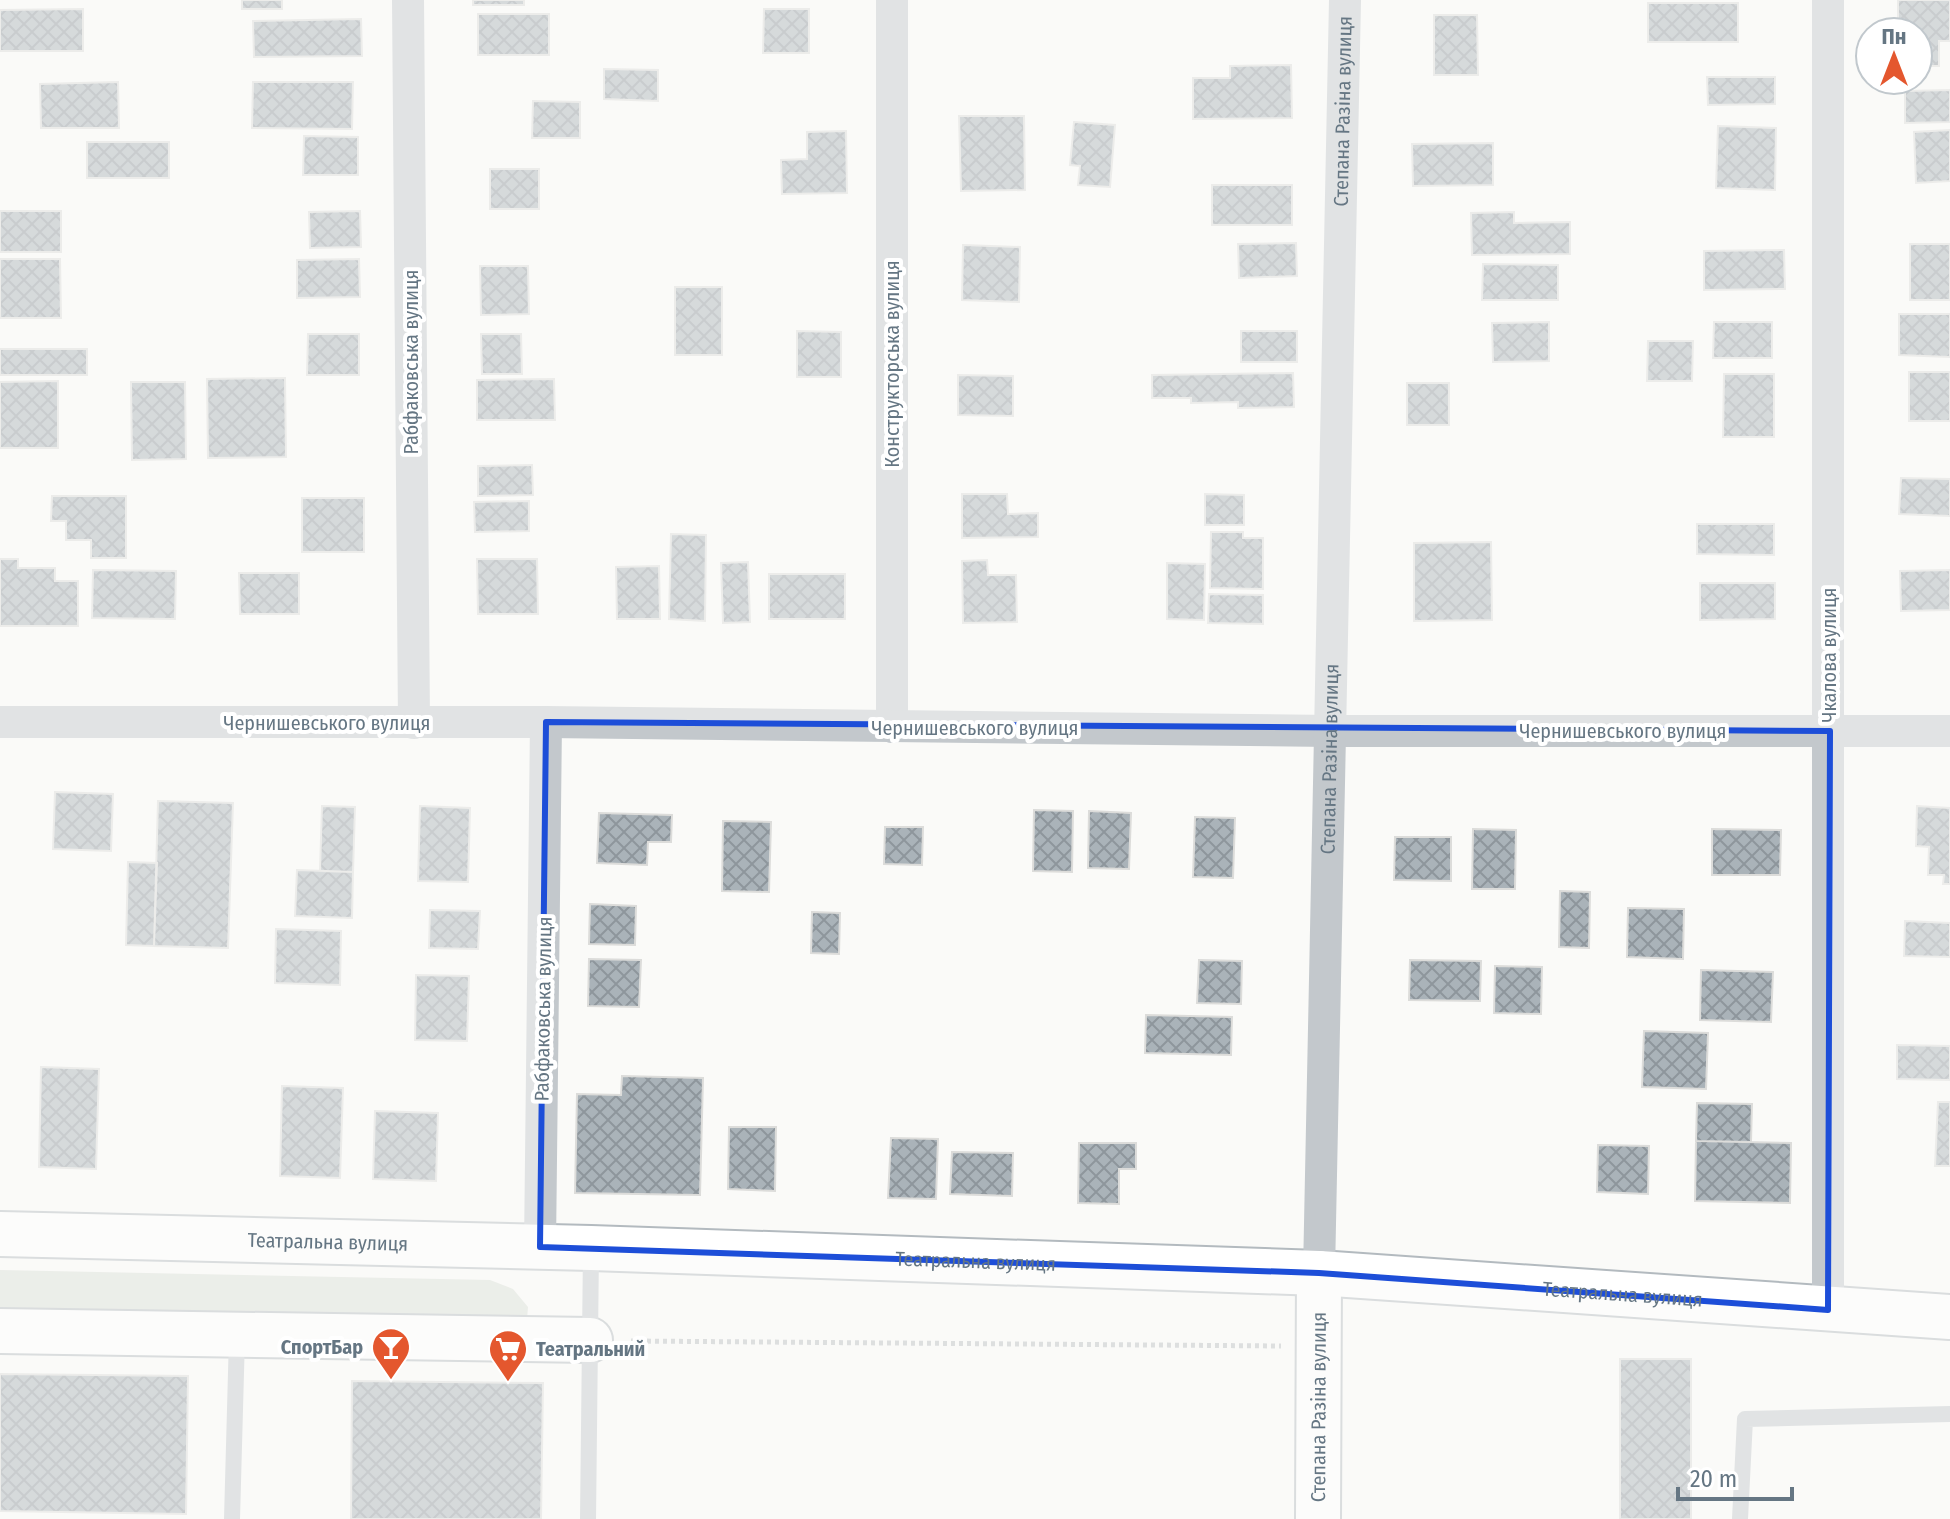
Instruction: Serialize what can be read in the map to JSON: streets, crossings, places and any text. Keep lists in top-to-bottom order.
{
  "streets": {
    "street": [
      "Степана Разіна вулиця",
      "Рабфаковська вулиця",
      "Конструкторська вулиця",
      "Чкалова вулиця",
      "Чернишевського вулиця",
      "Театральна вулиця"
    ]
  },
  "crossings": [
    ["Степана Разіна вулиця", "Чернишевського вулиця"],
    ["Степана Разіна вулиця", "Театральна вулиця"],
    ["Рабфаковська вулиця", "Чернишевського вулиця"],
    ["Рабфаковська вулиця", "Театральна вулиця"],
    ["Конструкторська вулиця", "Чернишевського вулиця"],
    ["Чкалова вулиця", "Чернишевського вулиця"],
    ["Чкалова вулиця", "Театральна вулиця"]
  ],
  "places": {
    "bar": ["СпортБар"],
    "supermarket": ["Театральний"]
  },
  "scale_bar": "20 m",
  "north": "top"
}
